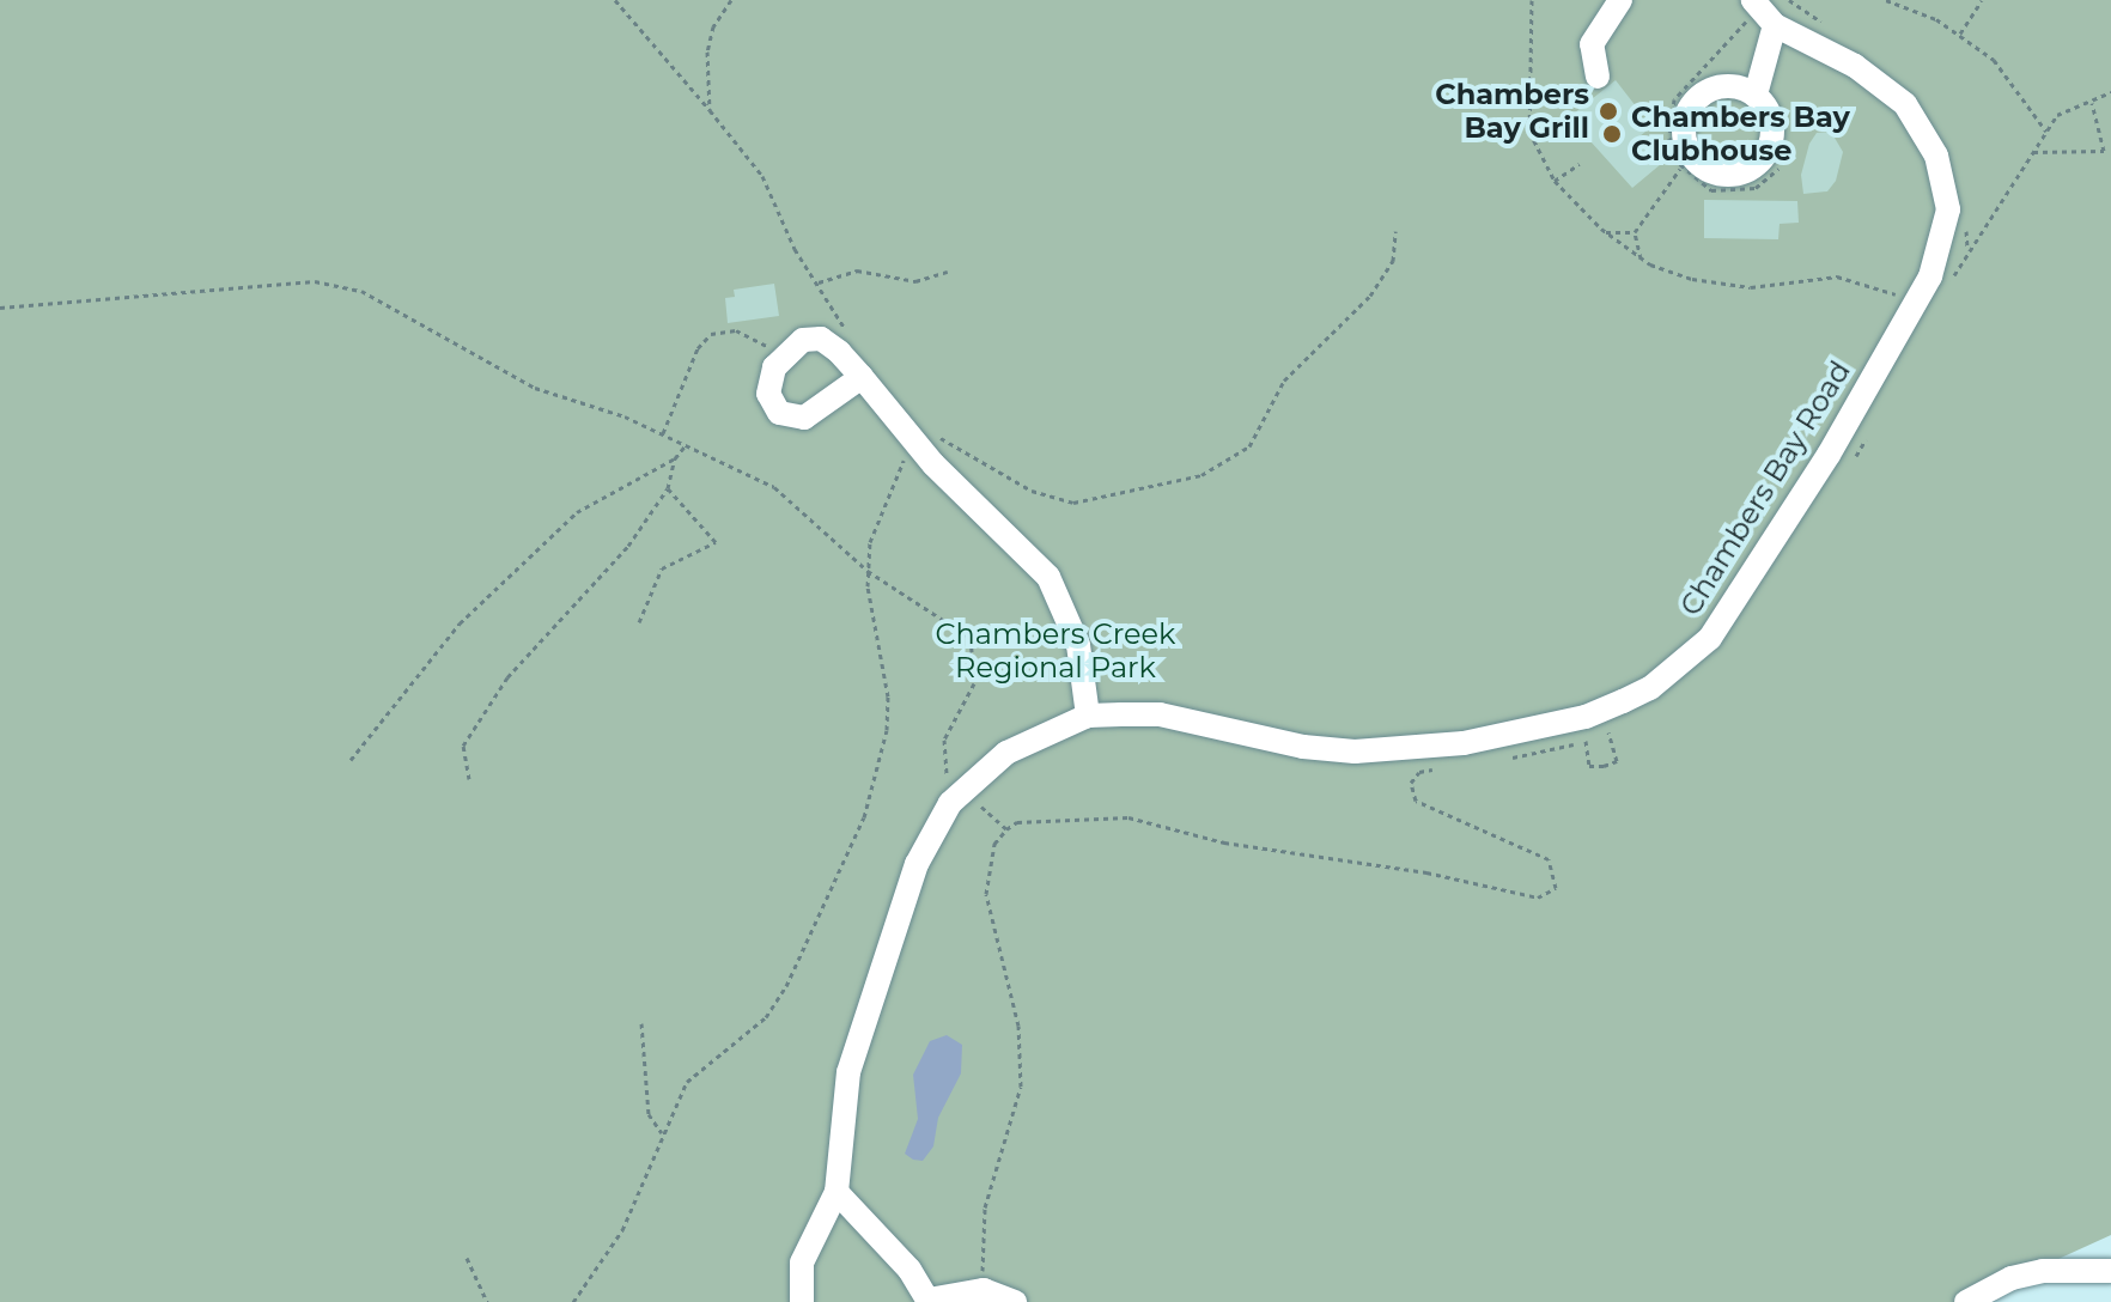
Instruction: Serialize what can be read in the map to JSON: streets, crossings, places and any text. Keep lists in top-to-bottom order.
{
  "streets": {
    "street": ["Chambers Bay Road"]
  },
  "parks": ["Chambers Creek Regional Park"],
  "places": ["Chambers Bay Grill", "Chambers Bay Clubhouse"]
}
